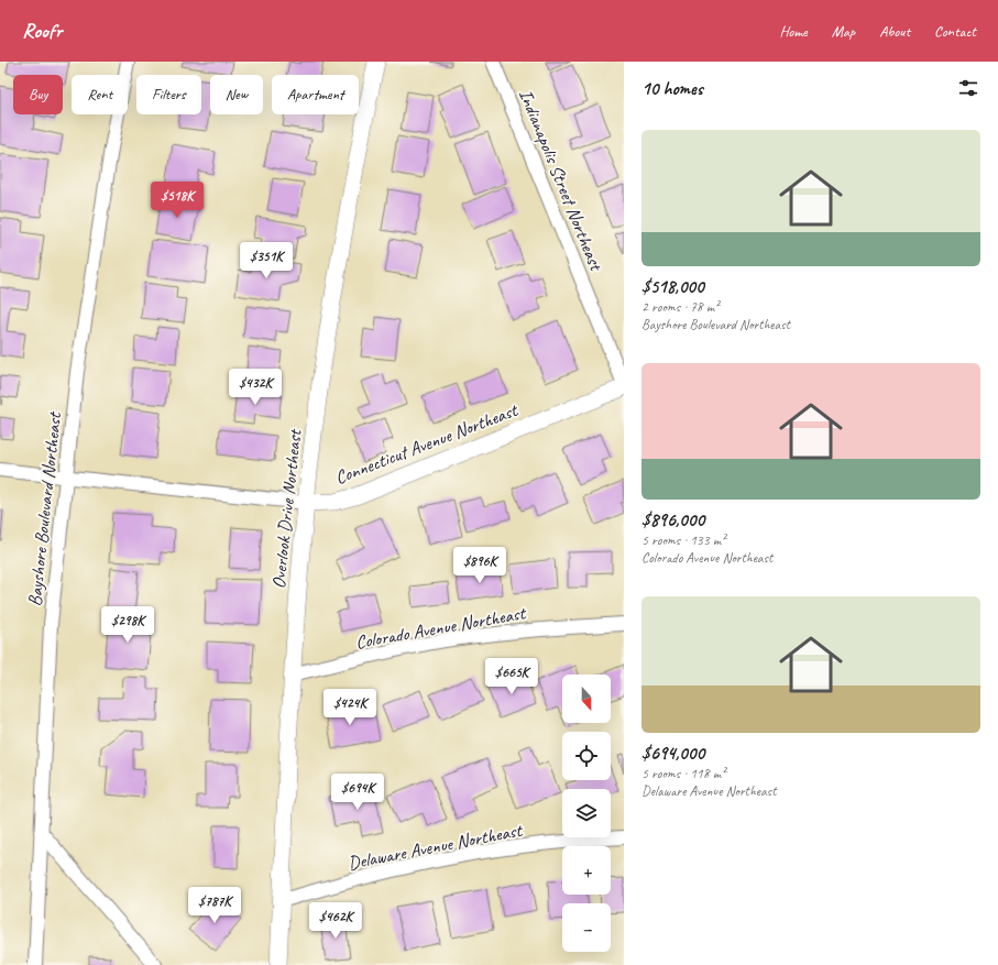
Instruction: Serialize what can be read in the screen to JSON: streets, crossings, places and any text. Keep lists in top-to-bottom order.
{
  "streets": {
    "street": [
      "Indianapolis Street Northeast",
      "Connecticut Avenue Northeast",
      "Bayshore Boulevard Northeast",
      "Overlook Drive Northeast",
      "Colorado Avenue Northeast",
      "Delaware Avenue Northeast"
    ]
  },
  "crossings": [
    ["Indianapolis Street Northeast", "Connecticut Avenue Northeast"],
    ["Connecticut Avenue Northeast", "Bayshore Boulevard Northeast"],
    ["Connecticut Avenue Northeast", "Overlook Drive Northeast"],
    ["Overlook Drive Northeast", "Colorado Avenue Northeast"],
    ["Overlook Drive Northeast", "Delaware Avenue Northeast"]
  ],
  "north": "bottom",
  "page": {
    "header": "Roofr",
    "nav": [
      "Home",
      "Map",
      "About",
      "Contact"
    ],
    "heading": "10 homes",
    "chip": [
      "Buy",
      "Rent",
      "Filters",
      "New",
      "Apartment"
    ],
    "list": [
      {
        "name": "$518,000",
        "note": "2 rooms · 78 m² · Bayshore Boulevard Northeast"
      },
      {
        "name": "$896,000",
        "note": "5 rooms · 133 m² · Colorado Avenue Northeast"
      },
      {
        "name": "$694,000",
        "note": "5 rooms · 118 m² · Delaware Avenue Northeast"
      }
    ],
    "price": [
      "$518K",
      "$351K",
      "$432K",
      "$896K",
      "$298K",
      "$665K",
      "$424K",
      "$694K",
      "$787K",
      "$462K"
    ],
    "map_buttons": ["+", "−"]
  }
}
